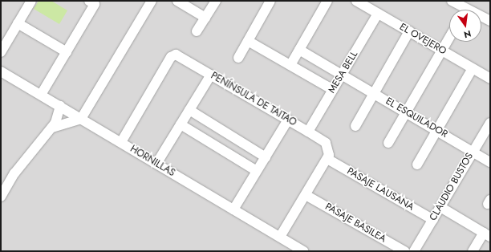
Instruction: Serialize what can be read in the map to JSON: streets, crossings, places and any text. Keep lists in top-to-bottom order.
{
  "streets": {
    "street": [
      "EL OVEJERO",
      "MESA BELL",
      "PENÍNSULA DE TAITAO",
      "EL ESQUILADOR",
      "HORNILLAS",
      "CLAUDIO BUSTOS",
      "PASAJE LAUSANA",
      "PASAJE BASILEA"
    ]
  },
  "crossings": [
    ["EL OVEJERO", "MESA BELL"],
    ["MESA BELL", "PENÍNSULA DE TAITAO"],
    ["MESA BELL", "EL ESQUILADOR"],
    ["PENÍNSULA DE TAITAO", "HORNILLAS"],
    ["PENÍNSULA DE TAITAO", "PASAJE LAUSANA"],
    ["EL ESQUILADOR", "CLAUDIO BUSTOS"],
    ["CLAUDIO BUSTOS", "PASAJE LAUSANA"]
  ],
  "north": "bottom"
}
